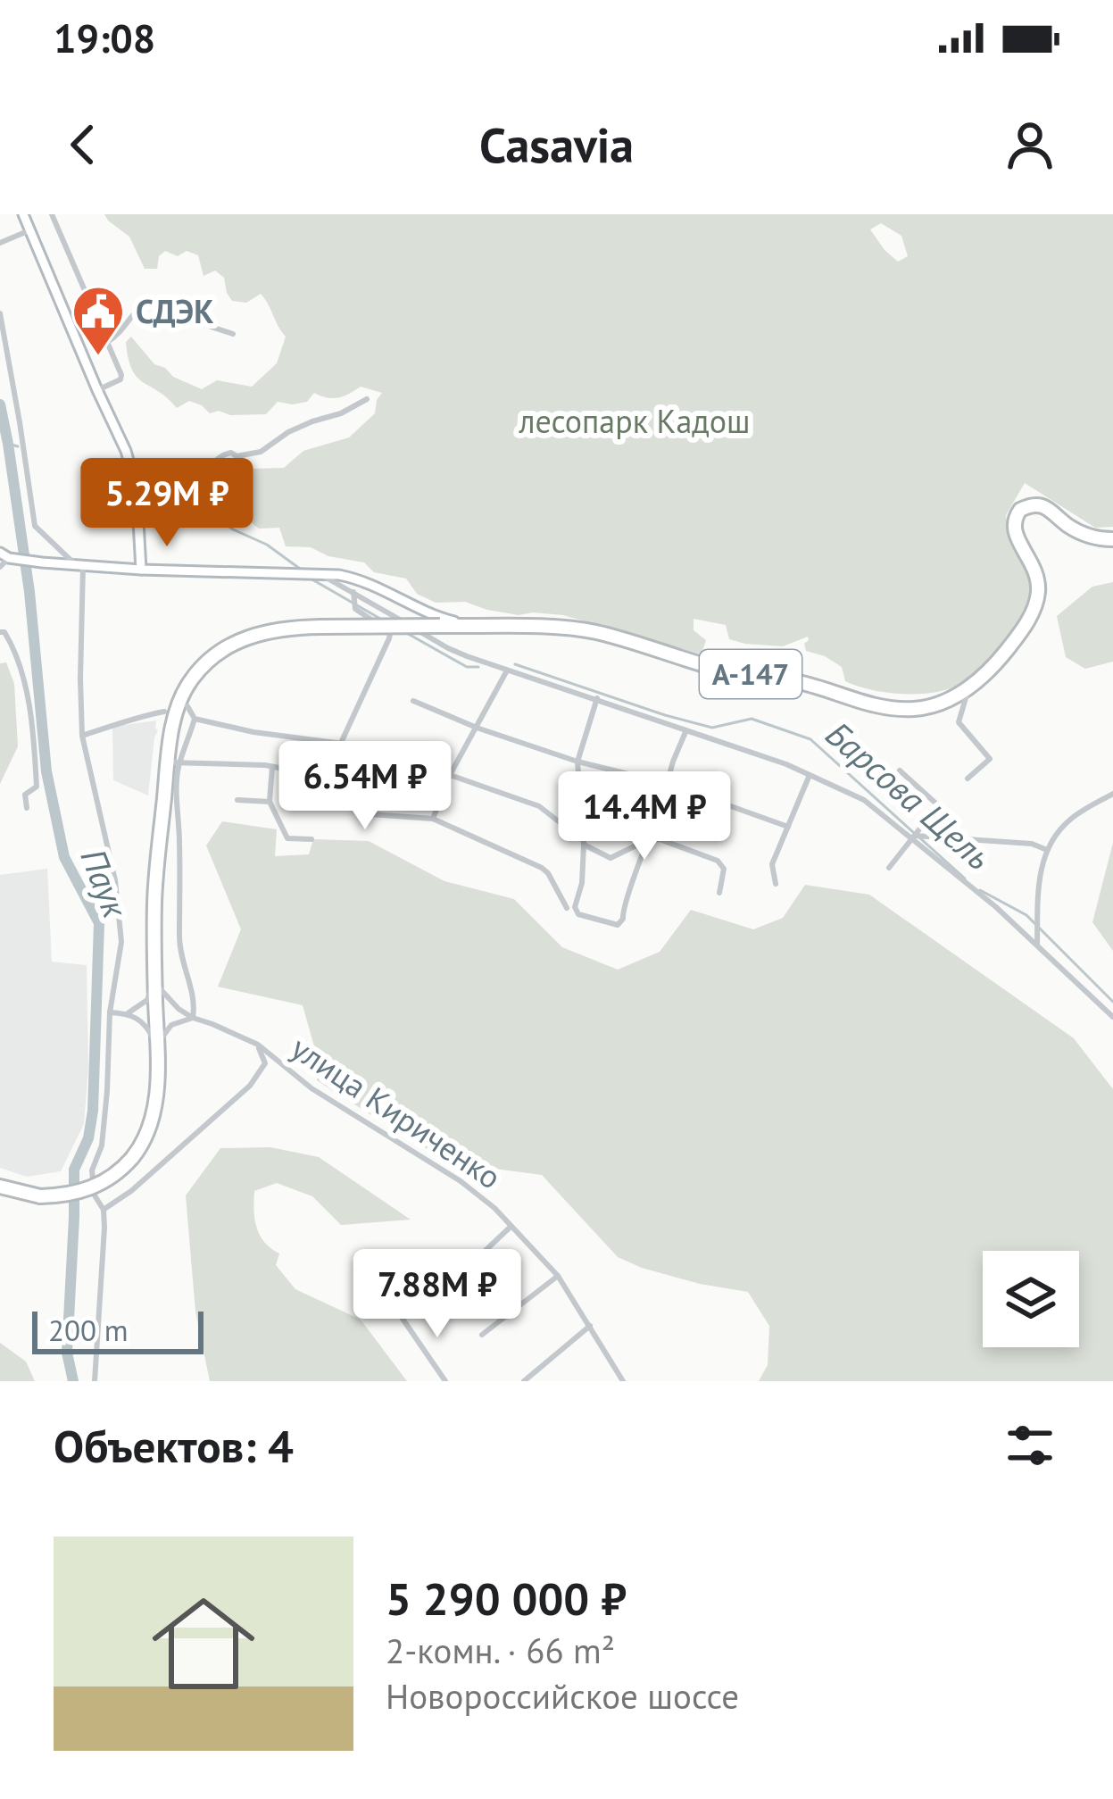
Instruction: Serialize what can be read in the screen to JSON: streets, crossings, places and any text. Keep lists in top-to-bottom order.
{
  "streets": {
    "highway": ["А-147"],
    "street": ["улица Кириченко"]
  },
  "water": ["Барсова Щель", "Паук"],
  "parks": ["лесопарк Кадош"],
  "places": {
    "public building": ["СДЭК"]
  },
  "scale_bar": "200 m",
  "page": {
    "status": "19:08",
    "header": "Casavia",
    "price": [
      "5.29M ₽",
      "6.54M ₽",
      "14.4M ₽",
      "7.88M ₽"
    ],
    "scale": "200 m",
    "heading": "Объектов: 4",
    "list": [
      {
        "name": "5 290 000 ₽",
        "note": "2-комн. · 66 m² · Новороссийское шоссе"
      }
    ]
  }
}
